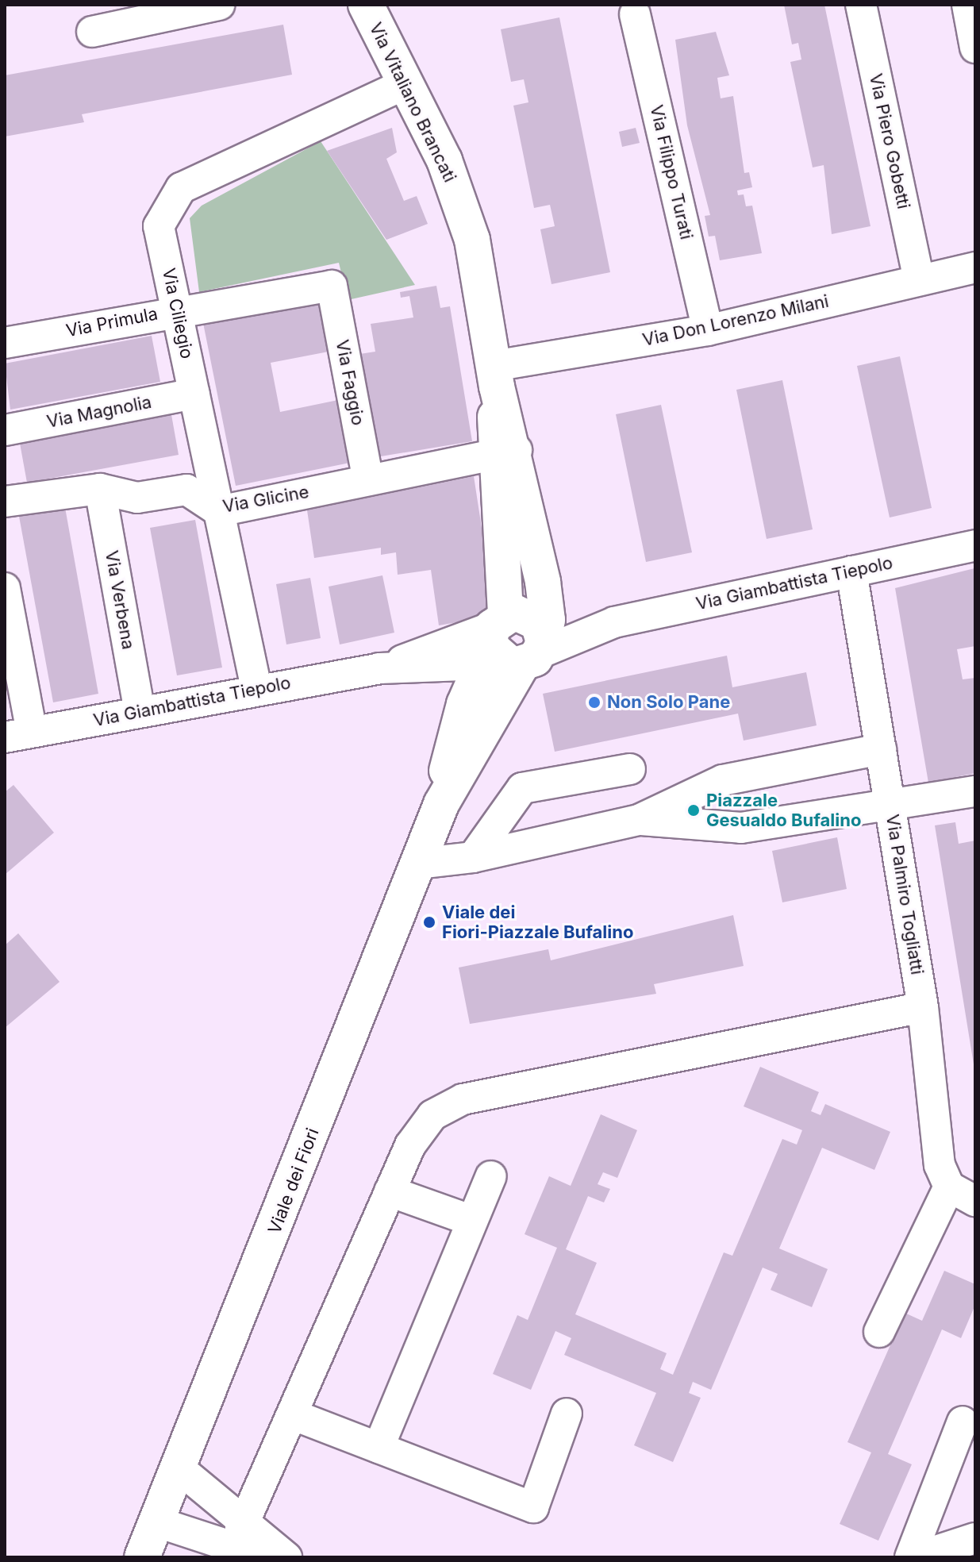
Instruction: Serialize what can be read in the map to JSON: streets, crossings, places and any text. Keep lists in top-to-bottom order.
{
  "streets": {
    "street": [
      "Via Vitaliano Brancati",
      "Via Piero Gobetti",
      "Via Filippo Turati",
      "Via Ciliegio",
      "Via Don Lorenzo Milani",
      "Via Primula",
      "Via Faggio",
      "Via Magnolia",
      "Via Glicine",
      "Via Giambattista Tiepolo",
      "Via Verbena",
      "Via Palmiro Togliatti",
      "Viale dei Fiori"
    ]
  },
  "crossings": [
    ["Via Vitaliano Brancati", "Via Ciliegio"],
    ["Via Vitaliano Brancati", "Via Don Lorenzo Milani"],
    ["Via Vitaliano Brancati", "Via Glicine"],
    ["Via Vitaliano Brancati", "Via Giambattista Tiepolo"],
    ["Via Piero Gobetti", "Via Don Lorenzo Milani"],
    ["Via Filippo Turati", "Via Don Lorenzo Milani"],
    ["Via Ciliegio", "Via Primula"],
    ["Via Ciliegio", "Via Magnolia"],
    ["Via Ciliegio", "Via Glicine"],
    ["Via Ciliegio", "Via Giambattista Tiepolo"],
    ["Via Primula", "Via Faggio"],
    ["Via Faggio", "Via Glicine"],
    ["Via Glicine", "Via Verbena"],
    ["Via Giambattista Tiepolo", "Via Verbena"],
    ["Via Giambattista Tiepolo", "Via Palmiro Togliatti"]
  ],
  "places": ["Non Solo Pane", "Piazzale Gesualdo Bufalino", "Viale dei Fiori-Piazzale Bufalino"]
}
